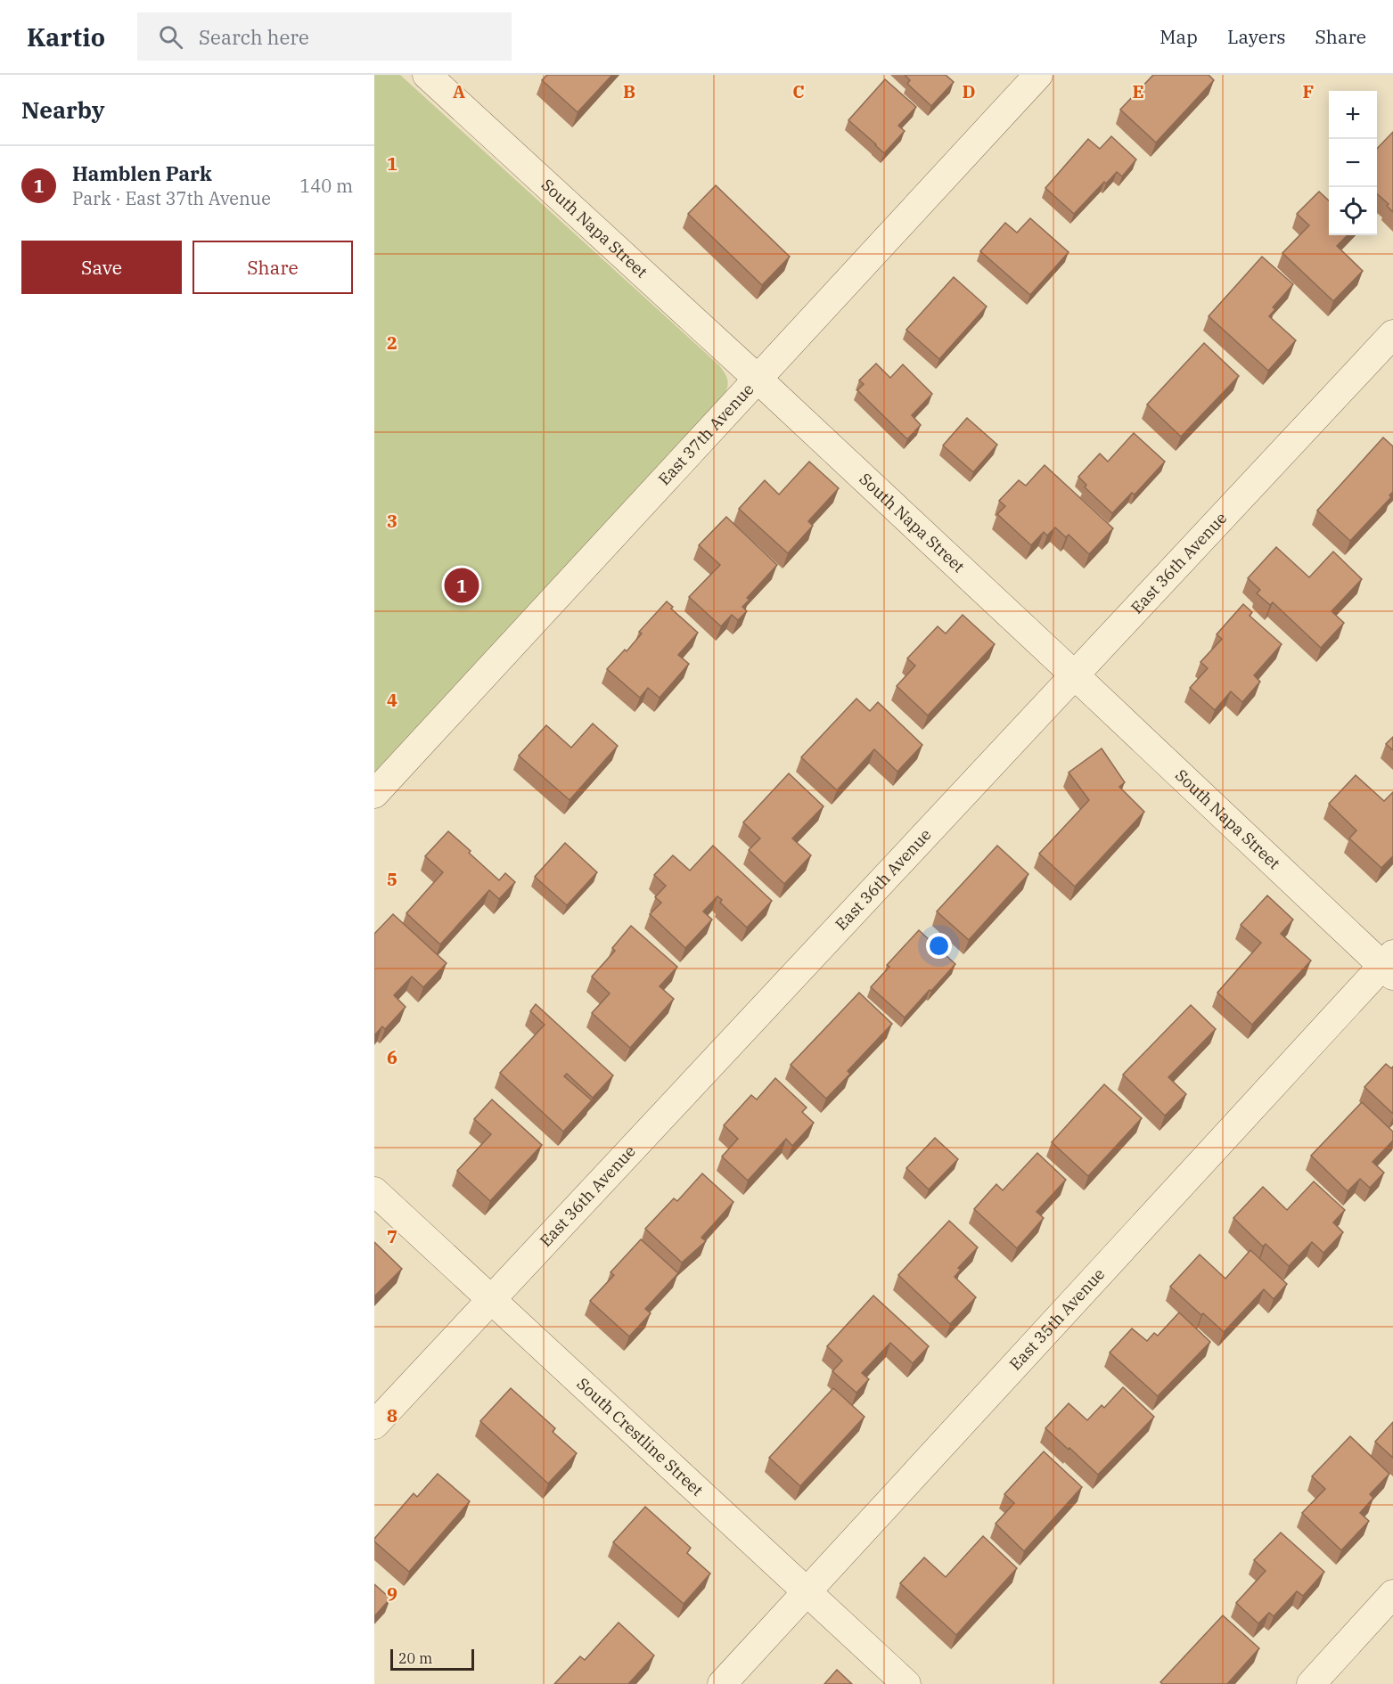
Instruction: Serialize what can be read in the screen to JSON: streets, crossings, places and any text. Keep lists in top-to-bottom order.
{
  "streets": {
    "street": [
      "South Napa Street",
      "East 37th Avenue",
      "East 36th Avenue",
      "East 35th Avenue",
      "South Crestline Street"
    ]
  },
  "crossings": [
    ["South Napa Street", "East 37th Avenue"],
    ["South Napa Street", "East 36th Avenue"],
    ["South Napa Street", "East 35th Avenue"],
    ["East 36th Avenue", "South Crestline Street"],
    ["East 35th Avenue", "South Crestline Street"]
  ],
  "scale_bar": "20 m",
  "page": {
    "header": "Kartio",
    "search": "Search here",
    "nav": ["Map", "Layers", "Share"],
    "heading": "Nearby",
    "map_buttons": ["+", "−"],
    "list": [
      {
        "mark": "1",
        "name": "Hamblen Park",
        "note": "Park · East 37th Avenue",
        "value": "140 m"
      }
    ],
    "buttons": ["Save", "Share"],
    "pins": "1",
    "scale": "20 m"
  },
  "grid": {
    "columns": [
      "A",
      "B",
      "C",
      "D",
      "E",
      "F"
    ],
    "rows": [
      "1",
      "2",
      "3",
      "4",
      "5",
      "6",
      "7",
      "8",
      "9"
    ]
  }
}
